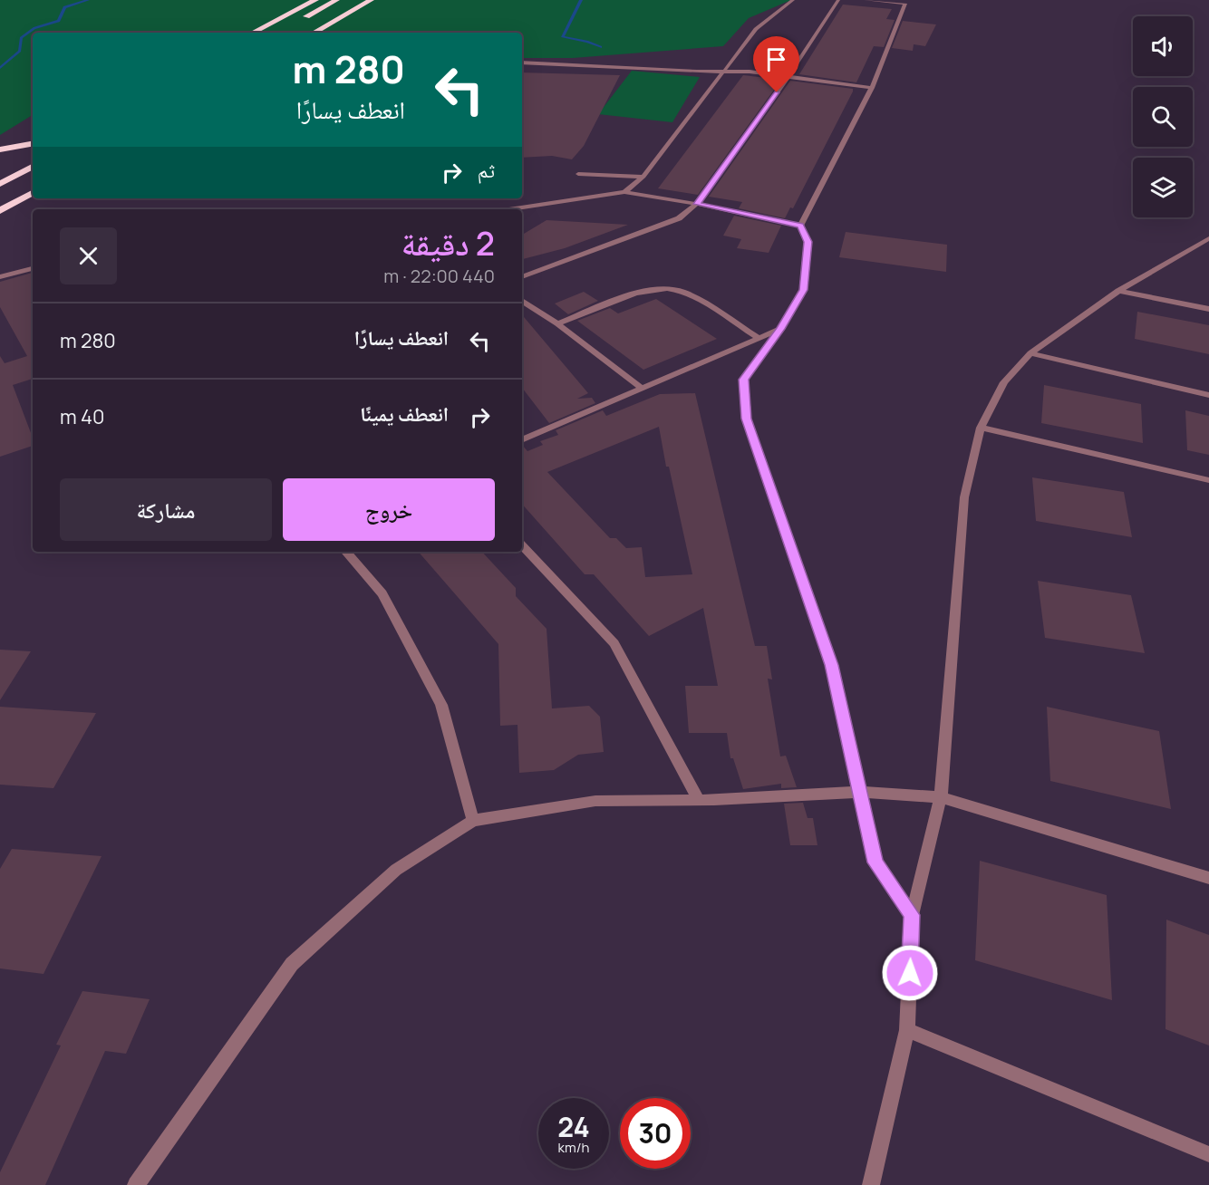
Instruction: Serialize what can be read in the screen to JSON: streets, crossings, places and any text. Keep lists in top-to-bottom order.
{
  "page": {
    "turn": ["280 m", "انعطف يسارًا"],
    "then": "ثم",
    "heading": ["2 دقيقة", "440 m · 22:00"],
    "list": [
      {
        "name": "انعطف يسارًا",
        "value": "280 m"
      },
      {
        "name": "انعطف يمينًا",
        "value": "40 m"
      }
    ],
    "buttons": ["خروج", "مشاركة"],
    "speed": "24 km/h",
    "limit": "30"
  }
}
